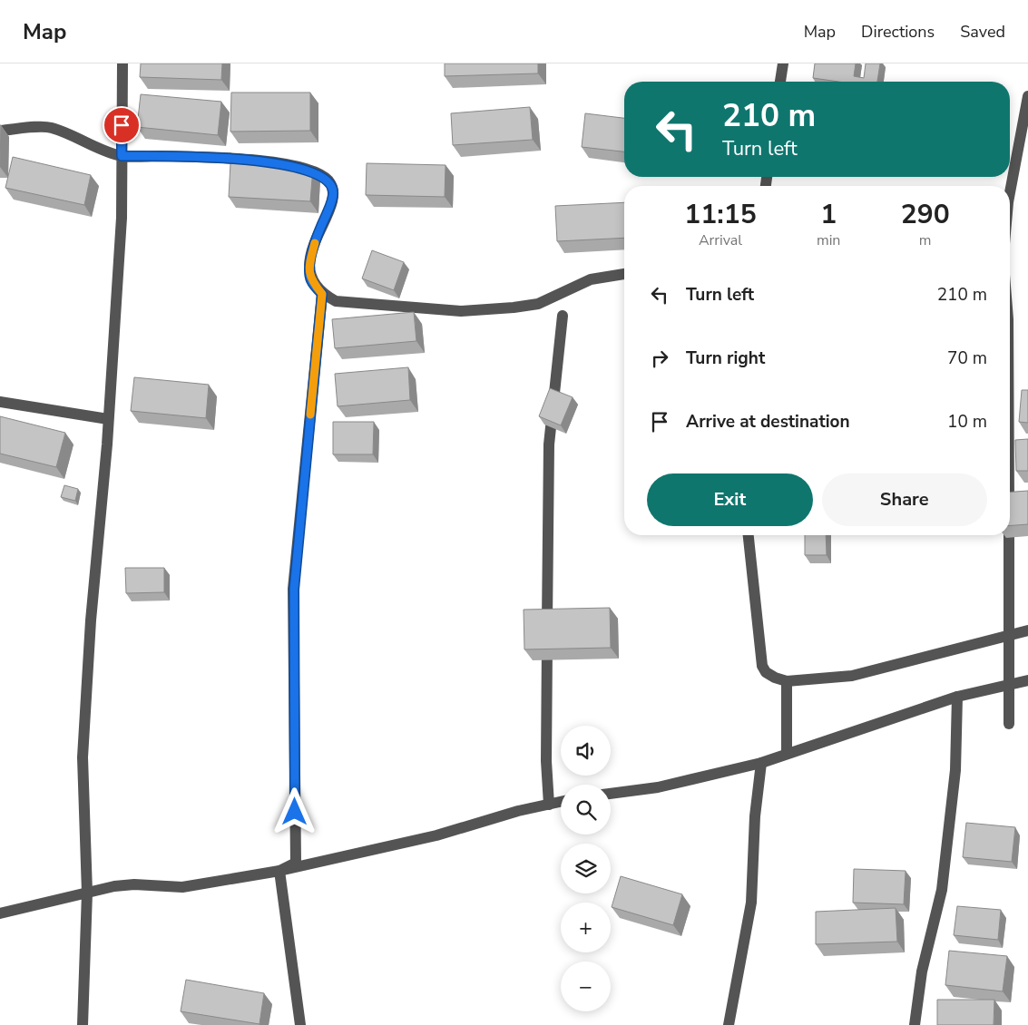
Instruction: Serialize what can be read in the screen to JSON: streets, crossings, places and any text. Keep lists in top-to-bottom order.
{
  "page": {
    "header": "Map",
    "nav": ["Map", "Directions", "Saved"],
    "turn": ["210 m", "Turn left"],
    "eta": [
      "11:15",
      "Arrival",
      "1",
      "min",
      "290",
      "m"
    ],
    "list": [
      {
        "name": "Turn left",
        "value": "210 m"
      },
      {
        "name": "Turn right",
        "value": "70 m"
      },
      {
        "name": "Arrive at destination",
        "value": "10 m"
      }
    ],
    "buttons": ["Exit", "Share"],
    "map_buttons": ["+", "−"]
  }
}
